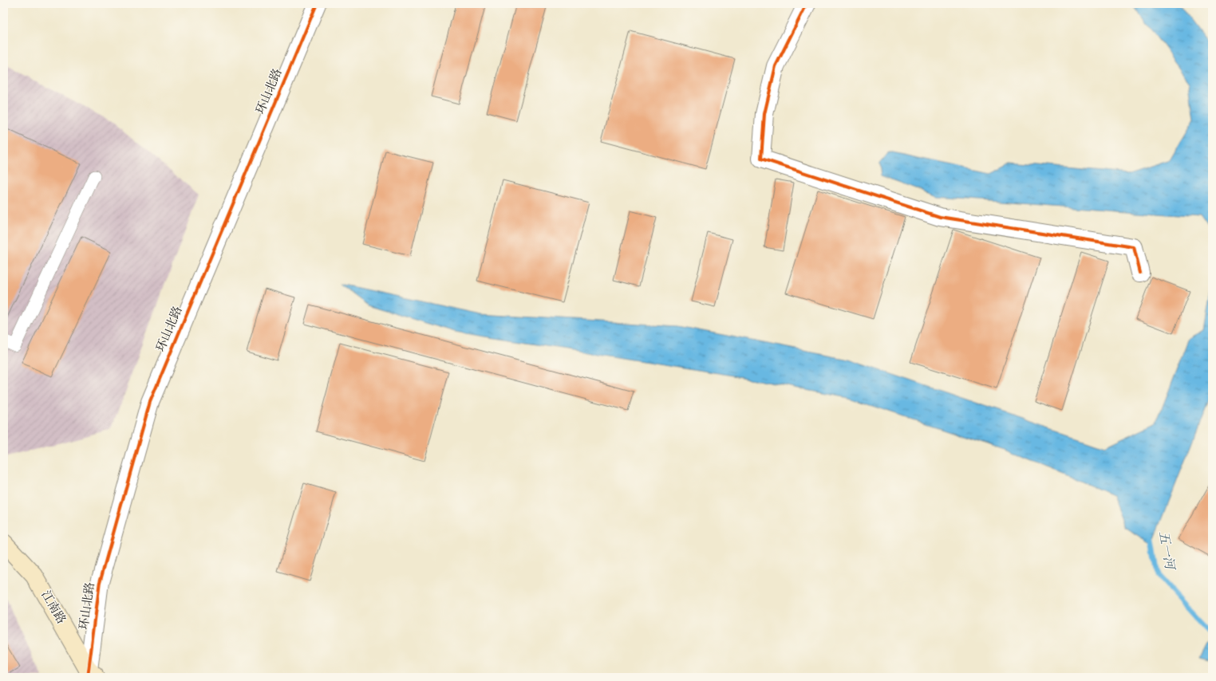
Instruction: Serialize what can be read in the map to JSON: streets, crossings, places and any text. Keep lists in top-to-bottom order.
{
  "streets": {
    "main road": ["江南路"],
    "street": ["环山北路"]
  },
  "crossings": [
    ["环山北路", "江南路"]
  ],
  "water": ["五一河"]
}
